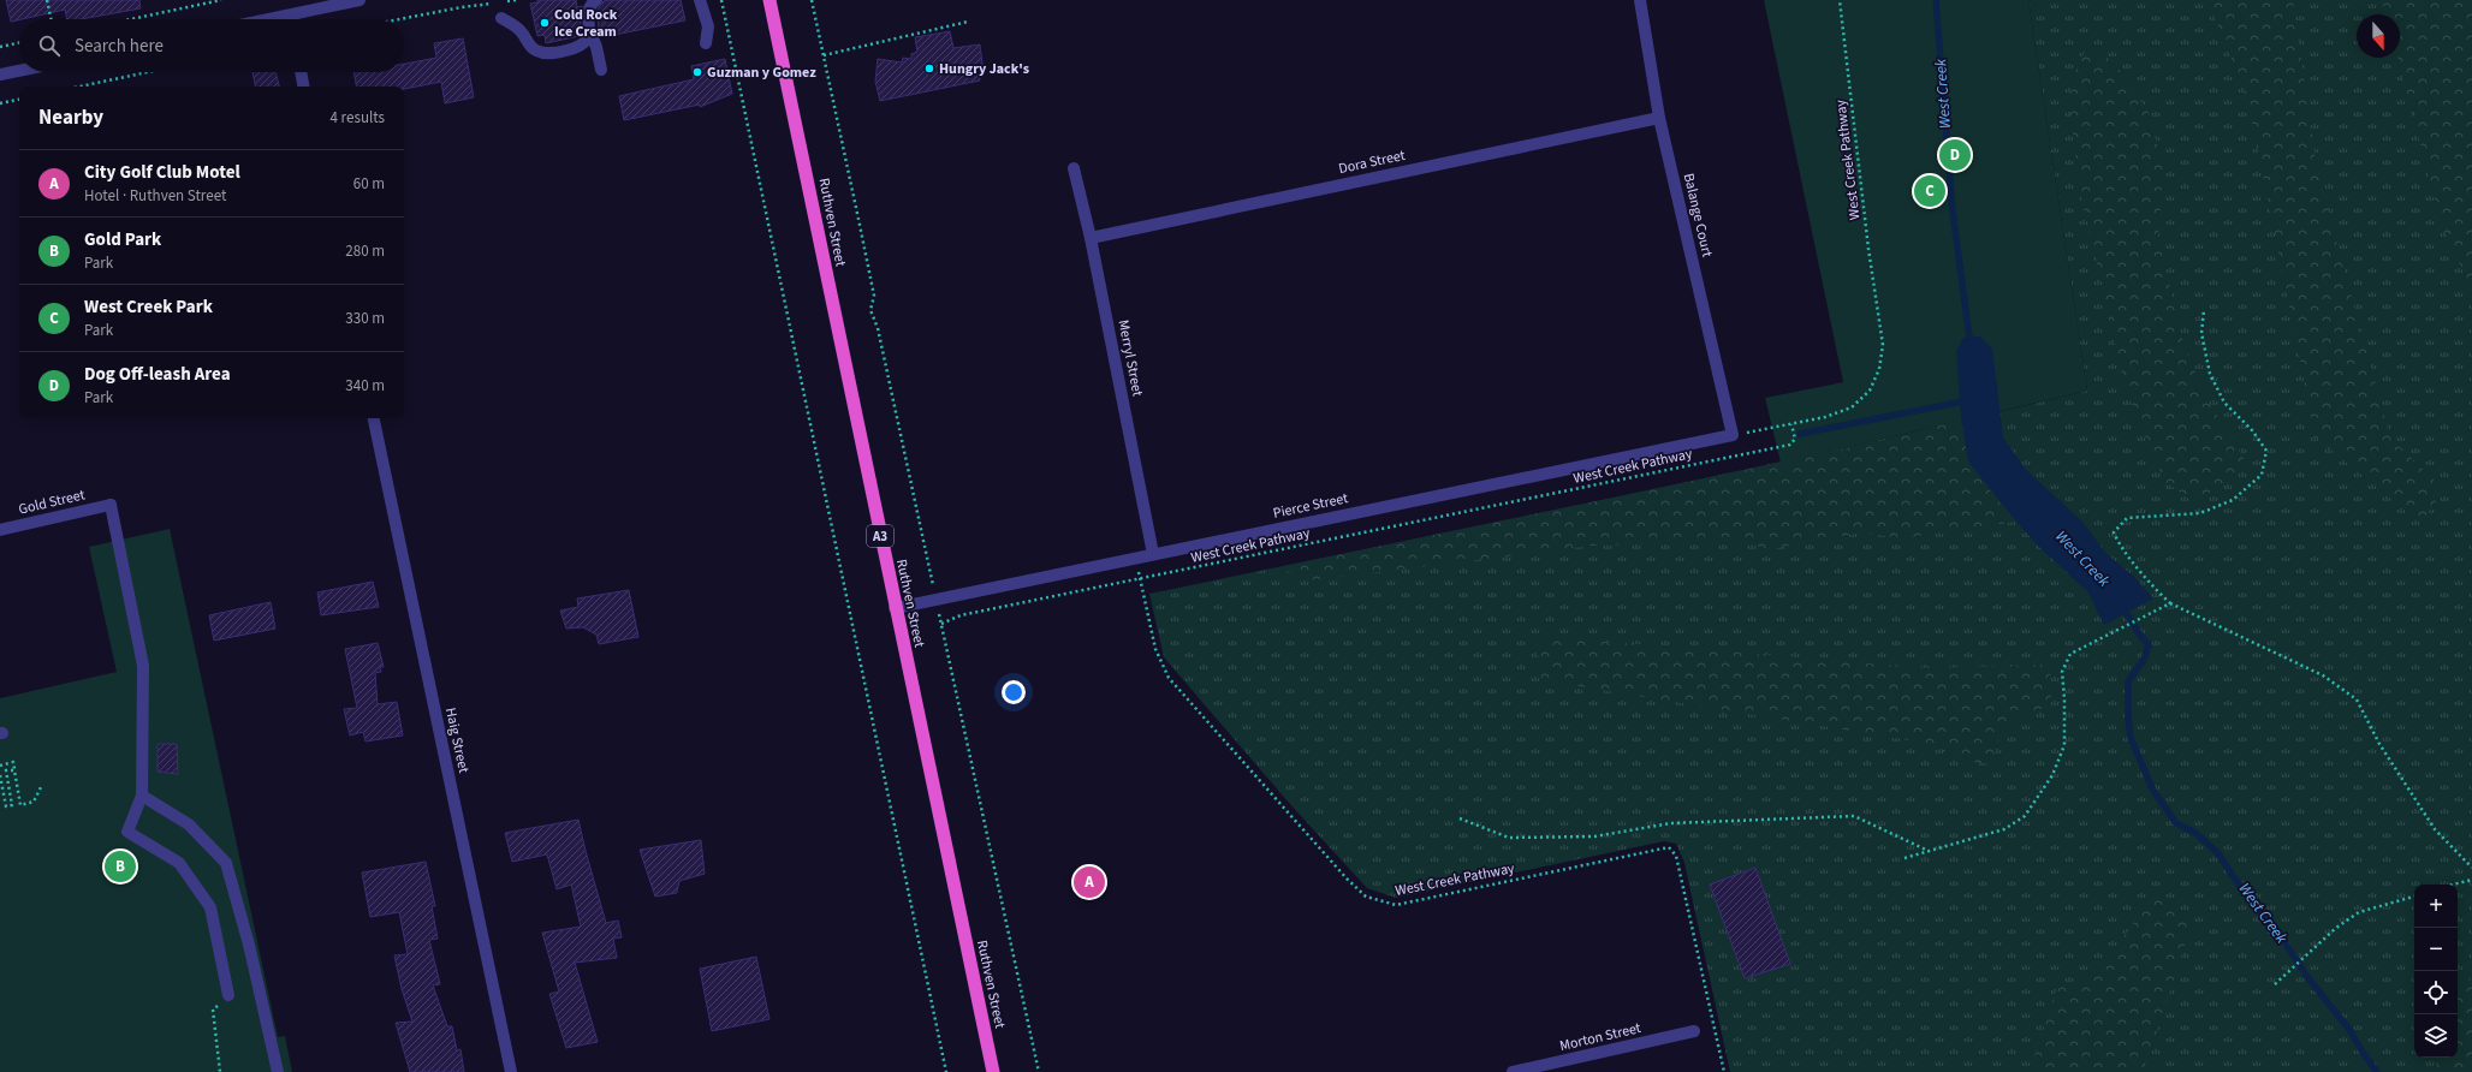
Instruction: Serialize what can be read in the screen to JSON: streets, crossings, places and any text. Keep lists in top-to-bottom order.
{
  "streets": {
    "highway": ["Ruthven Street", "A3"],
    "street": [
      "Dora Street",
      "Balange Court",
      "Merryl Street",
      "Gold Street",
      "Pierce Street",
      "Haig Street",
      "Morton Street"
    ],
    "path": ["West Creek Pathway"]
  },
  "crossings": [
    ["Dora Street", "Balange Court"],
    ["Dora Street", "Merryl Street"],
    ["Balange Court", "Pierce Street"],
    ["Ruthven Street", "Pierce Street"],
    ["Merryl Street", "Pierce Street"]
  ],
  "water": ["West Creek"],
  "places": ["Cold Rock Ice Cream", "Hungry Jack's", "Guzman y Gomez"],
  "north": "bottom",
  "page": {
    "search": "Search here",
    "heading": ["Nearby", "4 results"],
    "pins": [
      "D",
      "C",
      "B",
      "A"
    ],
    "list": [
      {
        "mark": "A",
        "name": "City Golf Club Motel",
        "note": "Hotel · Ruthven Street",
        "value": "60 m"
      },
      {
        "mark": "B",
        "name": "Gold Park",
        "note": "Park",
        "value": "280 m"
      },
      {
        "mark": "C",
        "name": "West Creek Park",
        "note": "Park",
        "value": "330 m"
      },
      {
        "mark": "D",
        "name": "Dog Off-leash Area",
        "note": "Park",
        "value": "340 m"
      }
    ],
    "map_buttons": ["+", "−"]
  }
}
